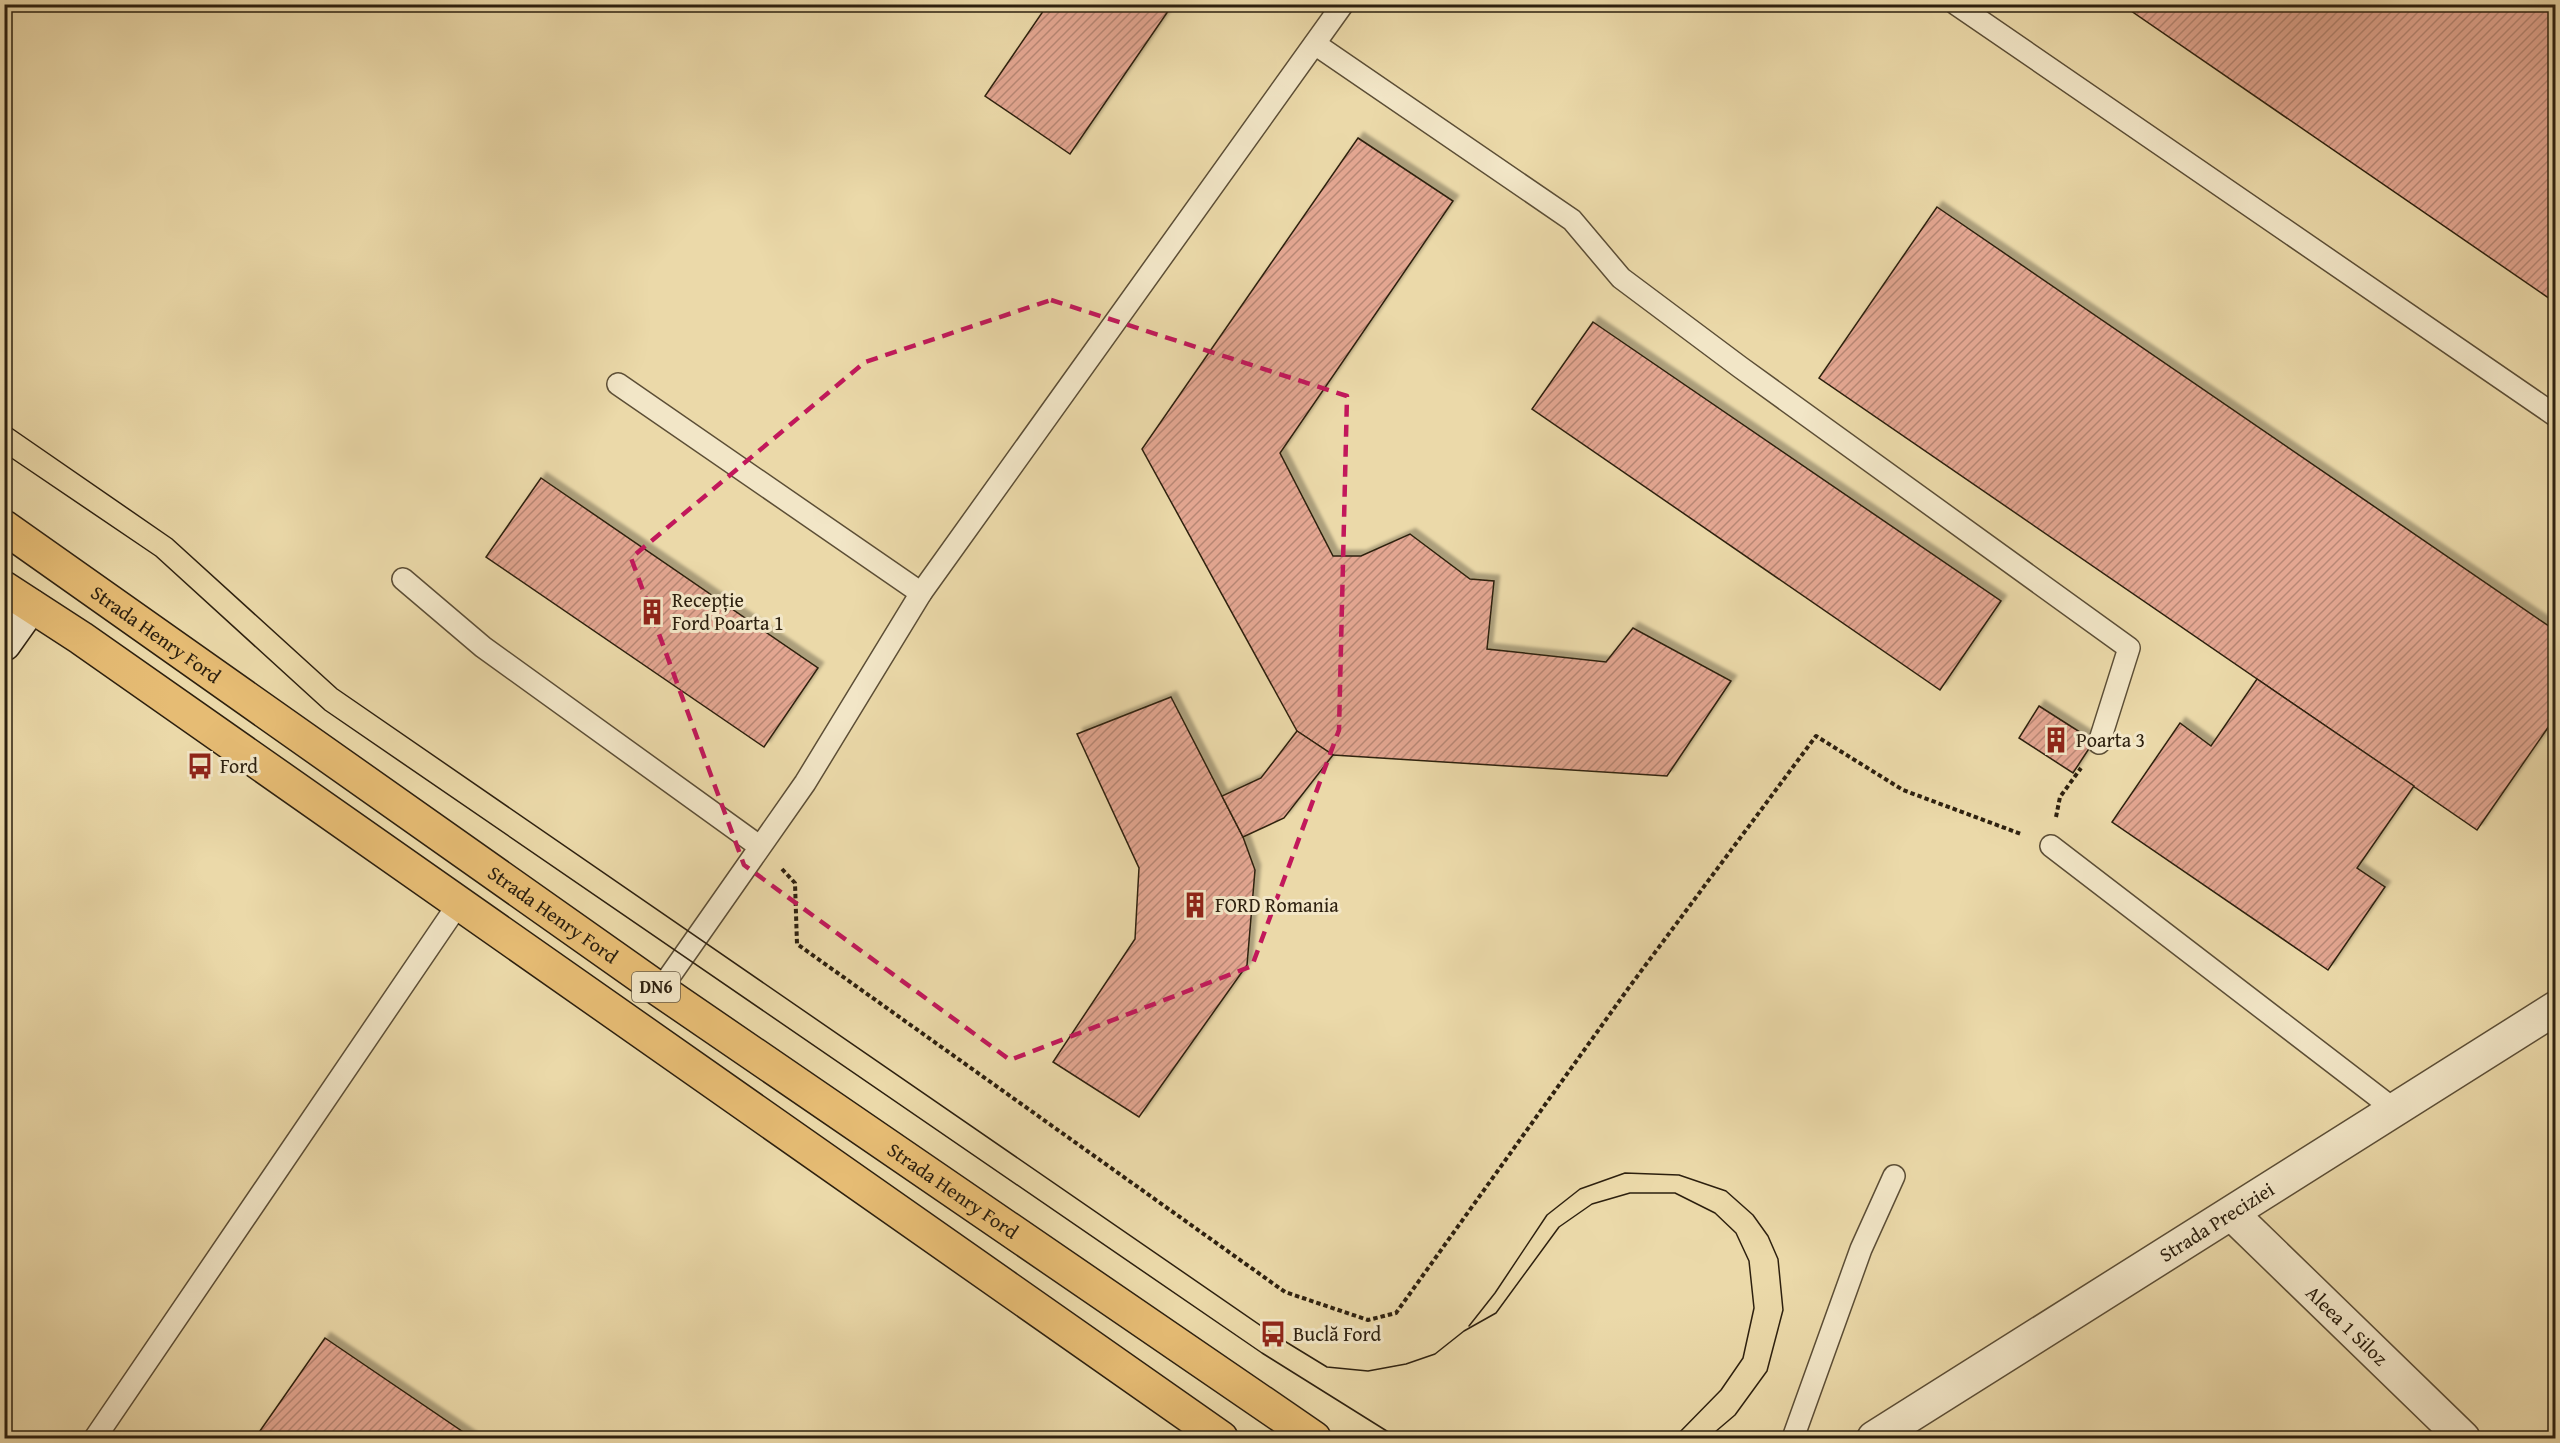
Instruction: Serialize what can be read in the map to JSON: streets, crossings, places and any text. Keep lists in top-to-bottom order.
{
  "streets": {
    "main road": ["Strada Henry Ford", "DN6"],
    "street": ["Strada Preciziei", "Aleea 1 Siloz"]
  },
  "crossings": [
    ["Strada Preciziei", "Aleea 1 Siloz"]
  ],
  "places": {
    "building": ["Recepție Ford Poarta 1", "Poarta 3", "FORD Romania"],
    "bus stop": ["Ford", "Buclă Ford"]
  }
}
